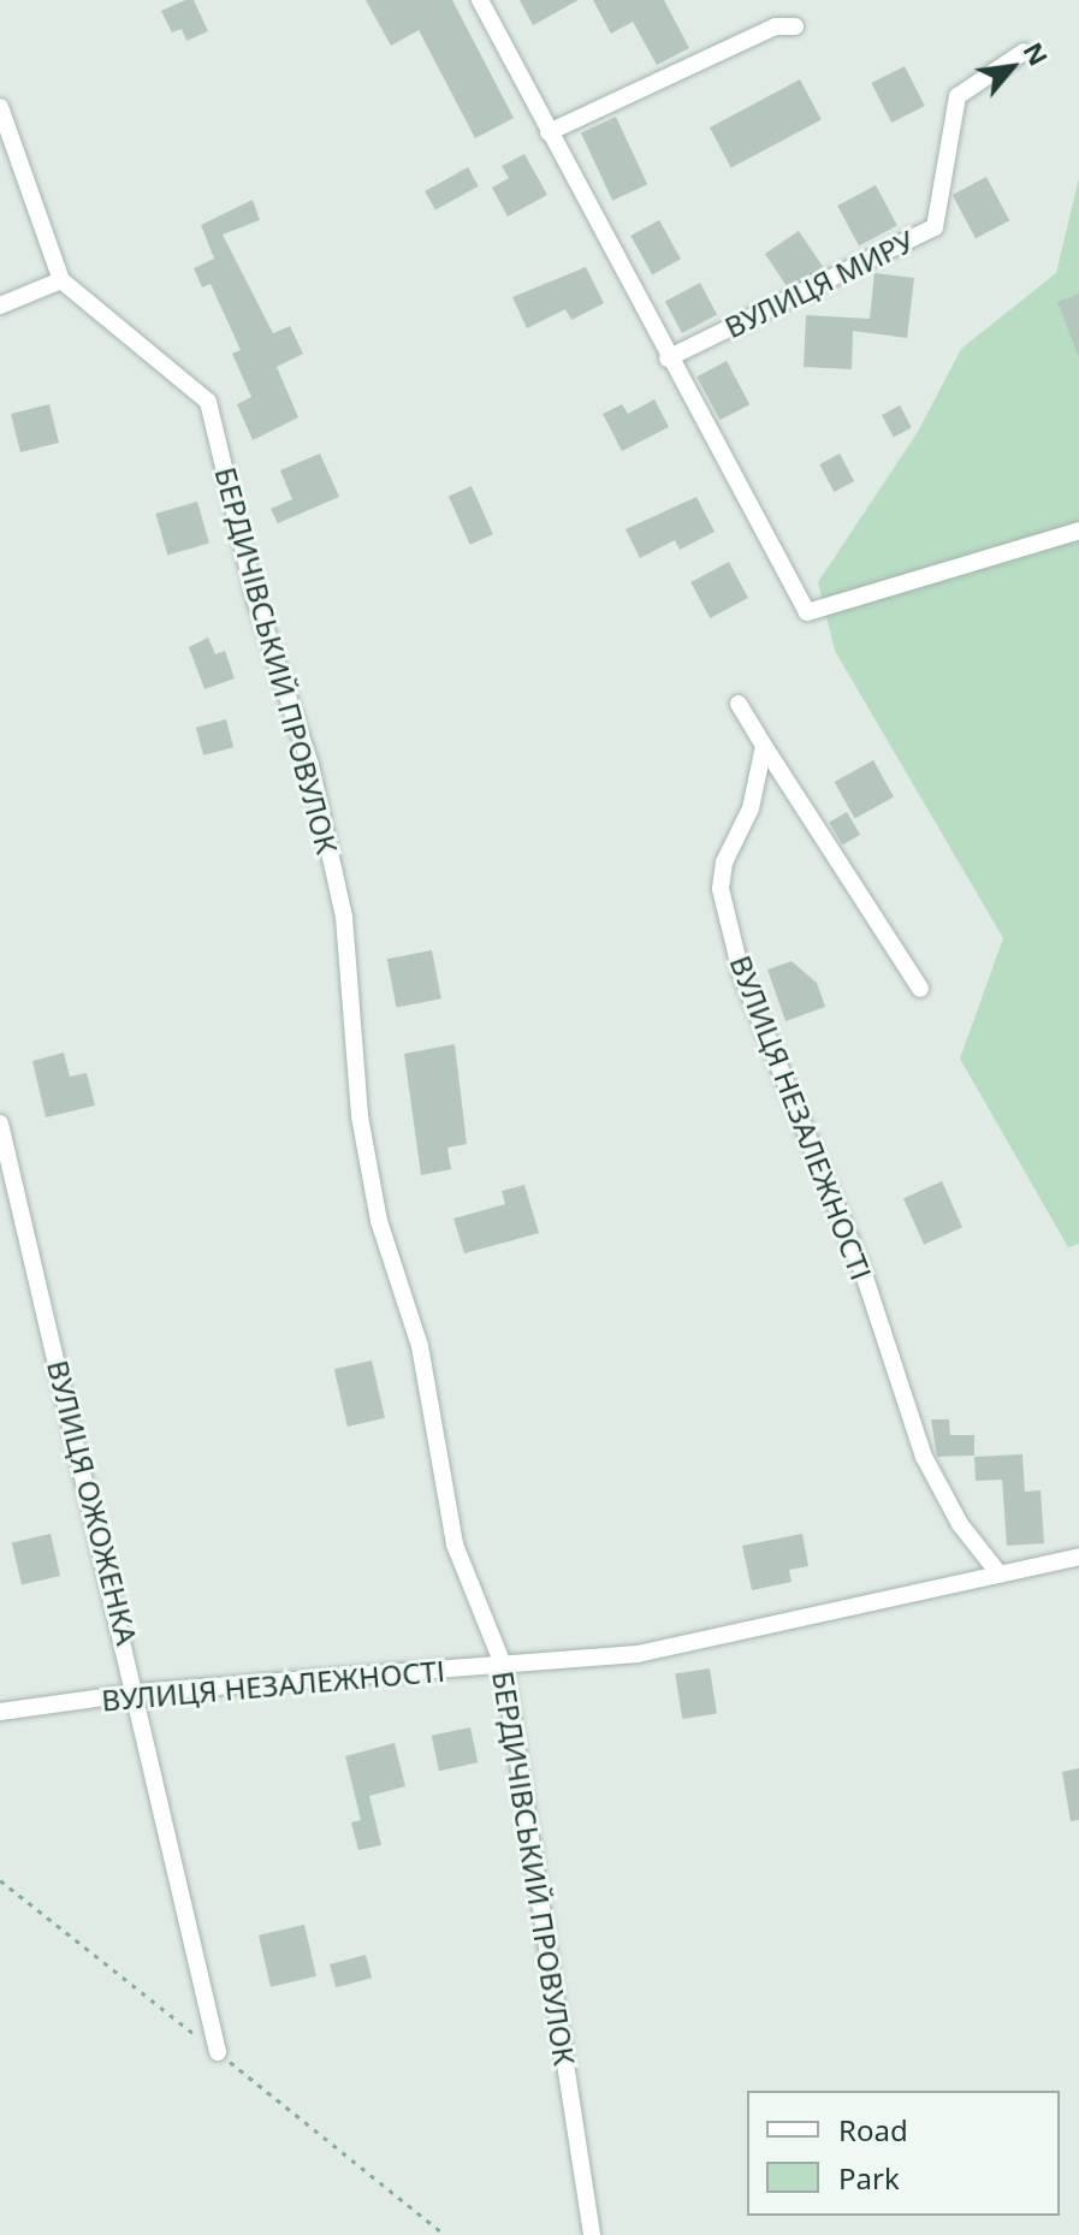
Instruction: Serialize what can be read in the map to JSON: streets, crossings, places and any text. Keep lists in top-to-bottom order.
{
  "streets": {
    "street": [
      "ВУЛИЦЯ МИРУ",
      "БЕРДИЧІВСЬКИЙ ПРОВУЛОК",
      "ВУЛИЦЯ НЕЗАЛЕЖНОСТІ",
      "ВУЛИЦЯ ОЖОЖЕНКА"
    ]
  },
  "crossings": [
    ["БЕРДИЧІВСЬКИЙ ПРОВУЛОК", "ВУЛИЦЯ НЕЗАЛЕЖНОСТІ"],
    ["ВУЛИЦЯ НЕЗАЛЕЖНОСТІ", "ВУЛИЦЯ ОЖОЖЕНКА"]
  ],
  "legend": ["Road", "Park"],
  "north": "top right"
}
